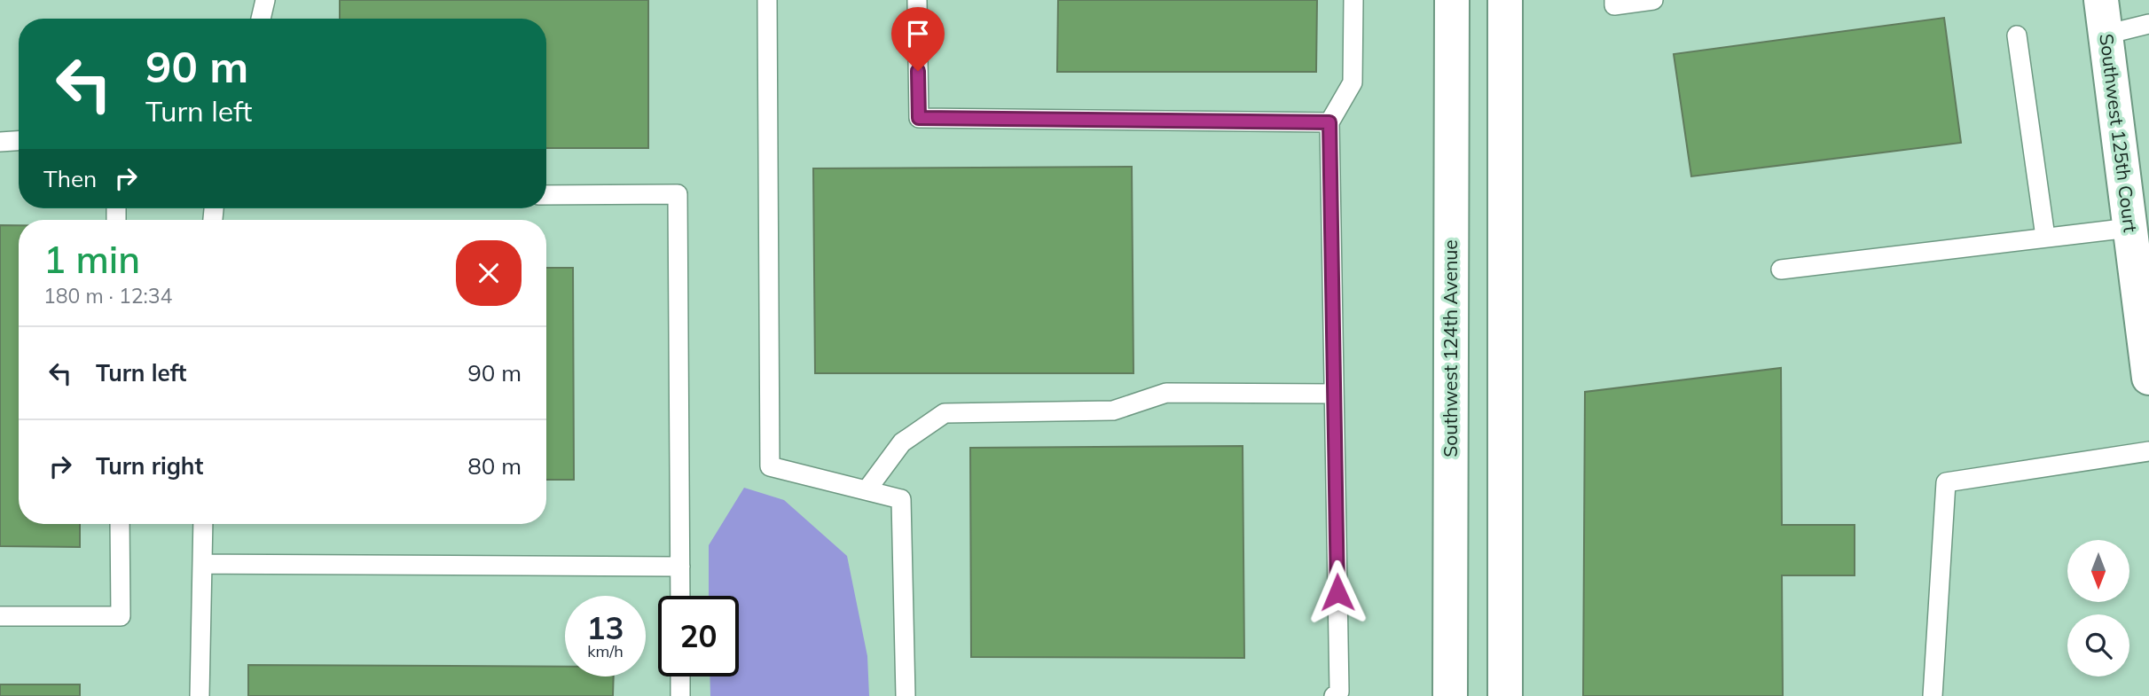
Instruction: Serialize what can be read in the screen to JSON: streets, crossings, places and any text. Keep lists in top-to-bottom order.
{
  "streets": {
    "main road": ["Southwest 125th Court", "Southwest 124th Avenue"]
  },
  "north": "bottom",
  "page": {
    "turn": ["90 m", "Turn left"],
    "then": "Then",
    "heading": ["1 min", "180 m · 12:34"],
    "list": [
      {
        "name": "Turn left",
        "value": "90 m"
      },
      {
        "name": "Turn right",
        "value": "80 m"
      }
    ],
    "speed": "13 km/h",
    "limit": "20"
  }
}
